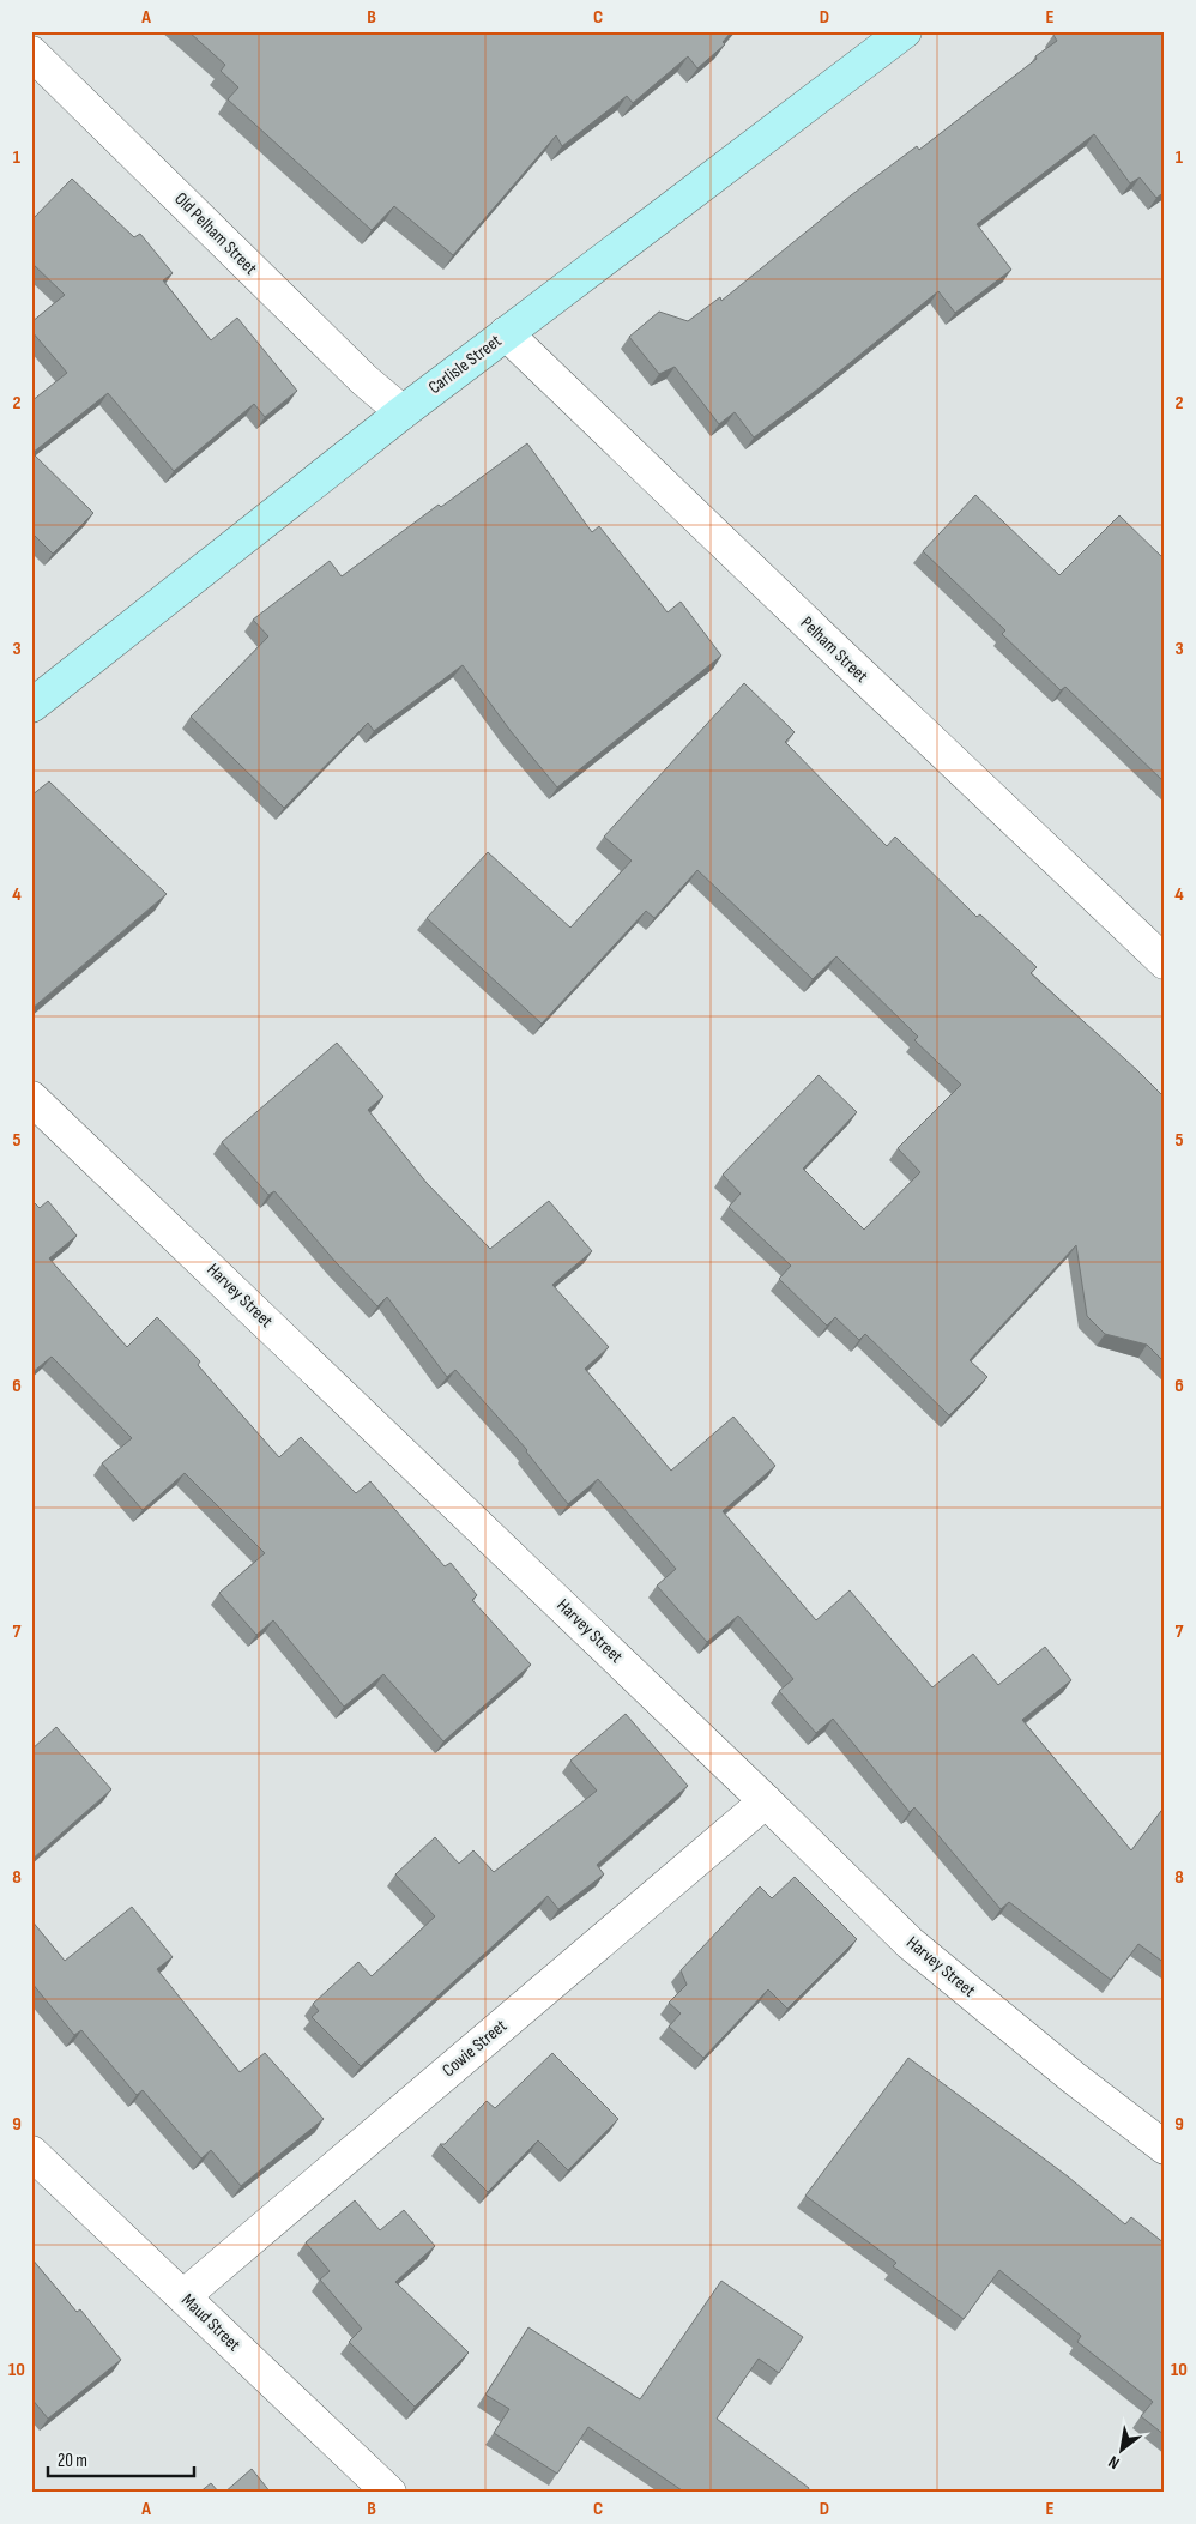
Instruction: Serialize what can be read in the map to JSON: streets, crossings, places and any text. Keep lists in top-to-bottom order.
{
  "streets": {
    "street": [
      "Old Pelham Street",
      "Carlisle Street",
      "Pelham Street",
      "Harvey Street",
      "Cowie Street",
      "Maud Street"
    ]
  },
  "crossings": [
    ["Old Pelham Street", "Carlisle Street"],
    ["Carlisle Street", "Pelham Street"],
    ["Harvey Street", "Cowie Street"],
    ["Cowie Street", "Maud Street"]
  ],
  "scale_bar": "20 m",
  "north": "bottom left",
  "grid": {
    "columns": [
      "A",
      "B",
      "C",
      "D",
      "E"
    ],
    "rows": [
      "1",
      "2",
      "3",
      "4",
      "5",
      "6",
      "7",
      "8",
      "9",
      "10"
    ]
  }
}
